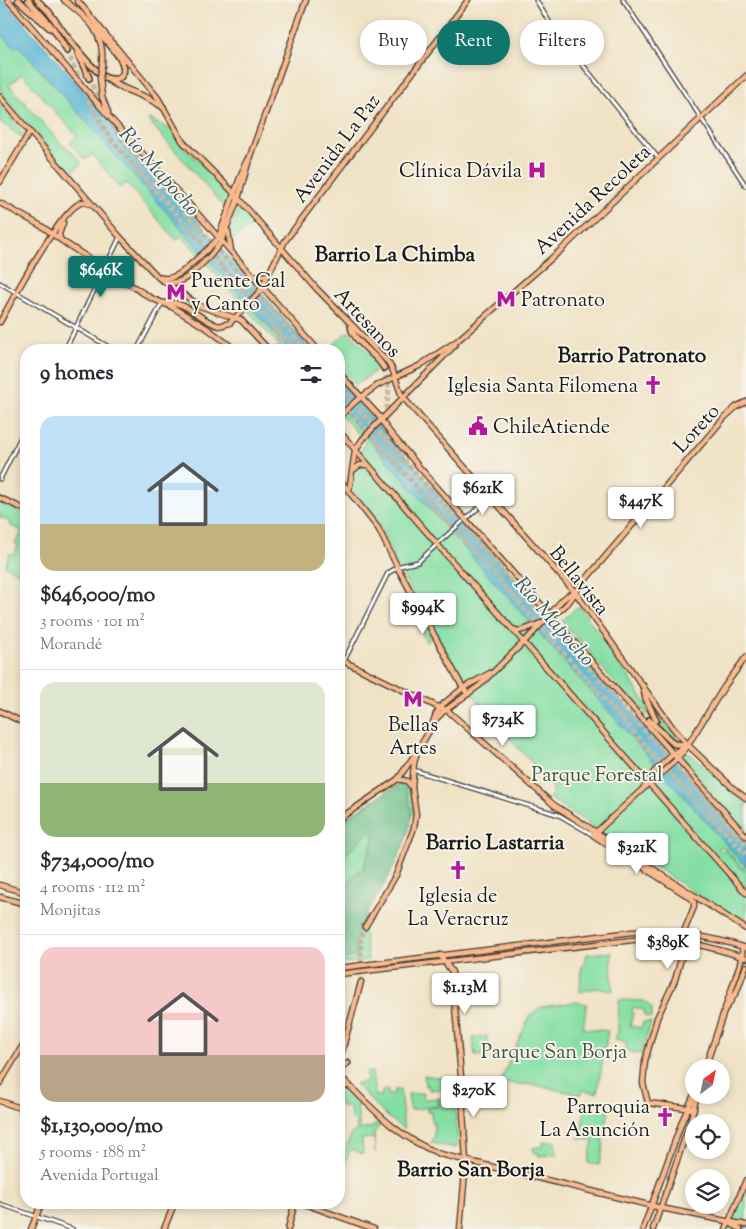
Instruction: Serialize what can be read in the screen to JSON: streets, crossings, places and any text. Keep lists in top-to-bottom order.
{
  "streets": {
    "main road": [
      "Avenida La Paz",
      "Avenida Recoleta",
      "Artesanos",
      "Loreto",
      "Bellavista"
    ]
  },
  "crossings": [
    ["Avenida La Paz", "Artesanos"],
    ["Avenida Recoleta", "Artesanos"],
    ["Avenida Recoleta", "Bellavista"],
    ["Artesanos", "Bellavista"],
    ["Loreto", "Bellavista"]
  ],
  "districts": [
    "Barrio La Chimba",
    "Barrio Patronato",
    "Barrio Lastarria",
    "Barrio San Borja"
  ],
  "water": ["Río Mapocho"],
  "parks": ["Parque Forestal", "Parque San Borja"],
  "places": {
    "hospital": ["Clínica Dávila"],
    "metro station": ["Puente Cal y Canto", "Patronato", "Bellas Artes"],
    "church": ["Iglesia Santa Filomena", "Iglesia de La Veracruz", "Parroquia La Asunción"],
    "public building": ["ChileAtiende"]
  },
  "north": "top right",
  "page": {
    "chip": ["Buy", "Rent", "Filters"],
    "price": [
      "$646K",
      "$621K",
      "$447K",
      "$994K",
      "$734K",
      "$321K",
      "$389K",
      "$1.13M",
      "$270K"
    ],
    "heading": "9 homes",
    "list": [
      {
        "name": "$646,000/mo",
        "note": "3 rooms · 101 m² · Morandé"
      },
      {
        "name": "$734,000/mo",
        "note": "4 rooms · 112 m² · Monjitas"
      },
      {
        "name": "$1,130,000/mo",
        "note": "5 rooms · 188 m² · Avenida Portugal"
      }
    ]
  }
}
